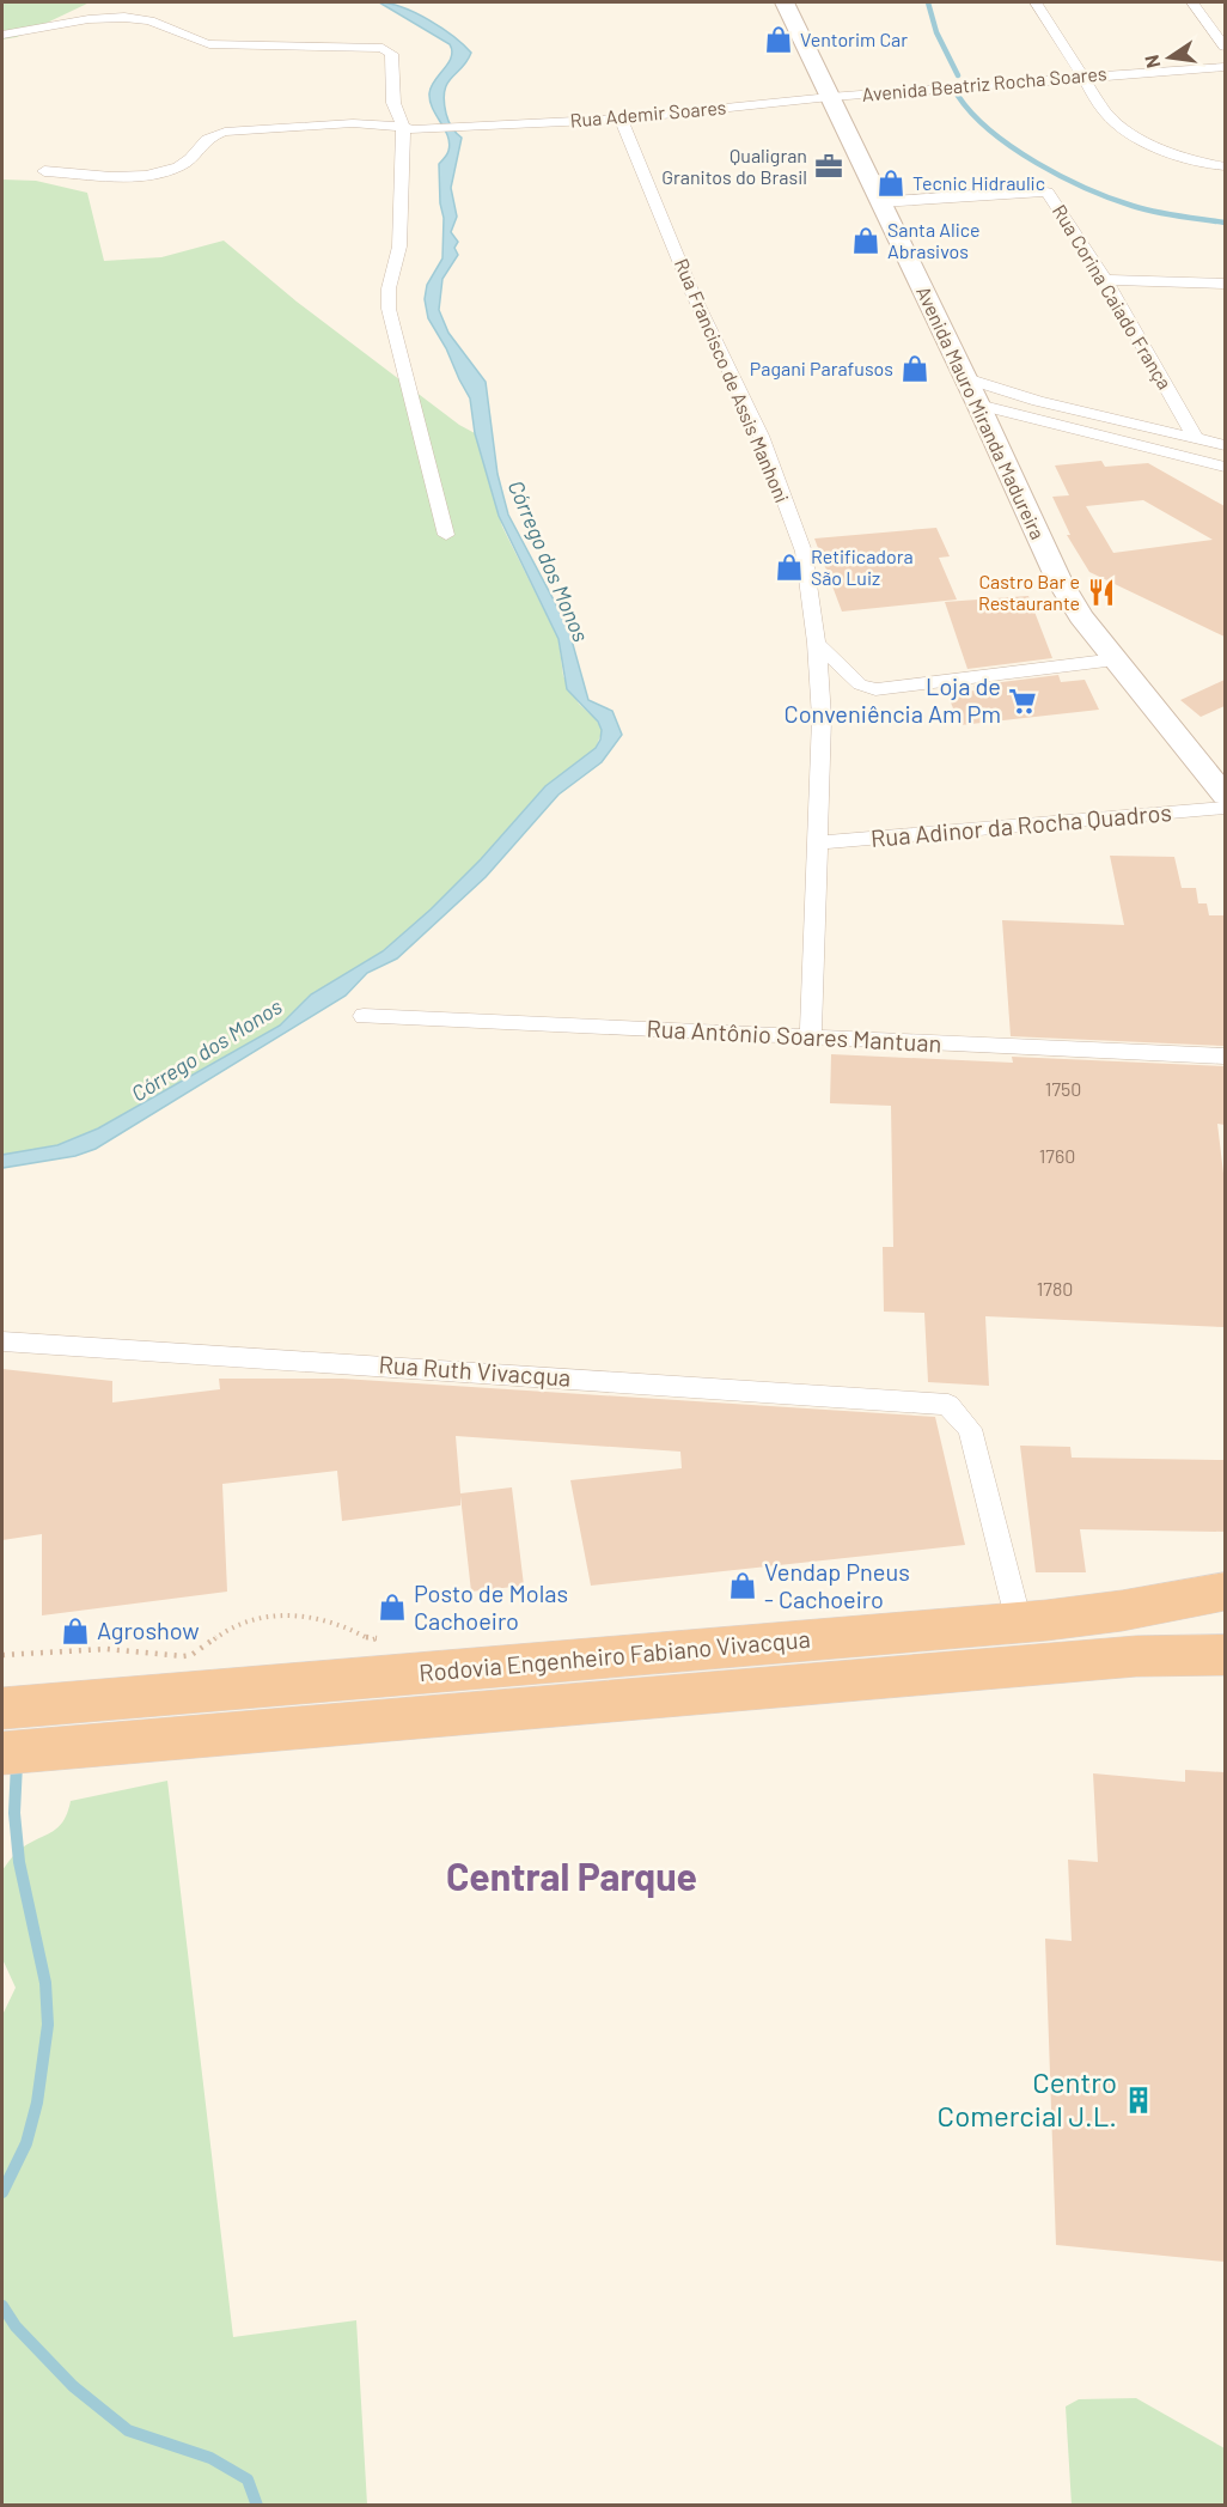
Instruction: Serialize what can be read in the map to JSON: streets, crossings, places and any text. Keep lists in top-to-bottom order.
{
  "streets": {
    "highway": ["Rodovia Engenheiro Fabiano Vivacqua"],
    "main road": ["Avenida Mauro Miranda Madureira"],
    "street": [
      "Avenida Beatriz Rocha Soares",
      "Rua Ademir Soares",
      "Rua Corina Caiado França",
      "Rua Francisco de Assis Manhoni",
      "Rua Adinor da Rocha Quadros",
      "Rua Antônio Soares Mantuan",
      "Rua Ruth Vivacqua"
    ]
  },
  "crossings": [
    ["Avenida Beatriz Rocha Soares", "Rua Ademir Soares"],
    ["Avenida Beatriz Rocha Soares", "Avenida Mauro Miranda Madureira"],
    ["Rua Ademir Soares", "Rua Francisco de Assis Manhoni"],
    ["Rua Ademir Soares", "Avenida Mauro Miranda Madureira"],
    ["Rua Corina Caiado França", "Avenida Mauro Miranda Madureira"],
    ["Rua Francisco de Assis Manhoni", "Rua Adinor da Rocha Quadros"],
    ["Rua Francisco de Assis Manhoni", "Rua Antônio Soares Mantuan"],
    ["Rua Ruth Vivacqua", "Rodovia Engenheiro Fabiano Vivacqua"]
  ],
  "districts": ["Central Parque"],
  "water": ["Córrego dos Monos"],
  "places": {
    "shop": [
      "Ventorim Car",
      "Tecnic Hidraulic",
      "Santa Alice Abrasivos",
      "Pagani Parafusos",
      "Retificadora São Luiz",
      "Vendap Pneus - Cachoeiro",
      "Posto de Molas Cachoeiro",
      "Agroshow"
    ],
    "office": ["Qualigran Granitos do Brasil"],
    "restaurant": ["Castro Bar e Restaurante"],
    "supermarket": ["Loja de Conveniência Am Pm"],
    "building": ["Centro Comercial J.L."]
  },
  "house_numbers": ["1750", "1760", "1780"],
  "north": "left"
}
